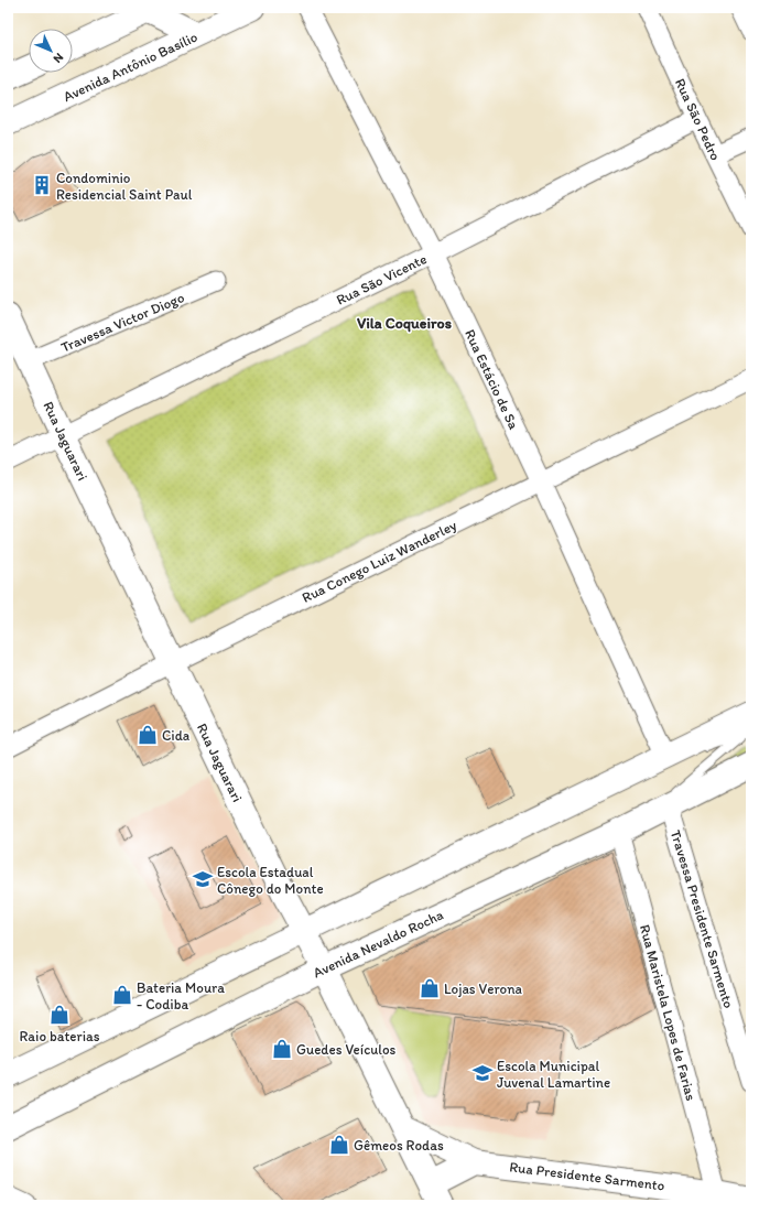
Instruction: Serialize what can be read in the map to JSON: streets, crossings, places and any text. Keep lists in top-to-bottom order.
{
  "streets": {
    "main road": [
      "Avenida Antônio Basílio",
      "Rua Jaguarari",
      "Avenida Nevaldo Rocha",
      "Rua Presidente Sarmento"
    ],
    "street": [
      "Rua São Pedro",
      "Rua São Vicente",
      "Travessa Victor Diogo",
      "Rua Estácio de Sa",
      "Rua Conego Luiz Wanderley",
      "Travessa Presidente Sarmento",
      "Rua Maristela Lopes de Farias"
    ]
  },
  "crossings": [
    ["Rua São Pedro", "Rua São Vicente"],
    ["Rua São Vicente", "Rua Estácio de Sa"],
    ["Rua São Vicente", "Rua Jaguarari"],
    ["Travessa Victor Diogo", "Rua Jaguarari"],
    ["Rua Estácio de Sa", "Rua Conego Luiz Wanderley"],
    ["Rua Jaguarari", "Rua Conego Luiz Wanderley"],
    ["Rua Jaguarari", "Avenida Nevaldo Rocha"],
    ["Rua Jaguarari", "Rua Presidente Sarmento"],
    ["Travessa Presidente Sarmento", "Avenida Nevaldo Rocha"],
    ["Avenida Nevaldo Rocha", "Rua Maristela Lopes de Farias"],
    ["Rua Maristela Lopes de Farias", "Rua Presidente Sarmento"]
  ],
  "districts": ["Vila Coqueiros"],
  "places": {
    "building": ["Condominio Residencial Saint Paul"],
    "shop": [
      "Cida",
      "Lojas Verona",
      "Bateria Moura - Codiba",
      "Raio baterias",
      "Guedes Veículos",
      "Gêmeos Rodas"
    ],
    "school or university": ["Escola Estadual Cônego do Monte", "Escola Municipal Juvenal Lamartine"]
  },
  "north": "bottom right"
}
